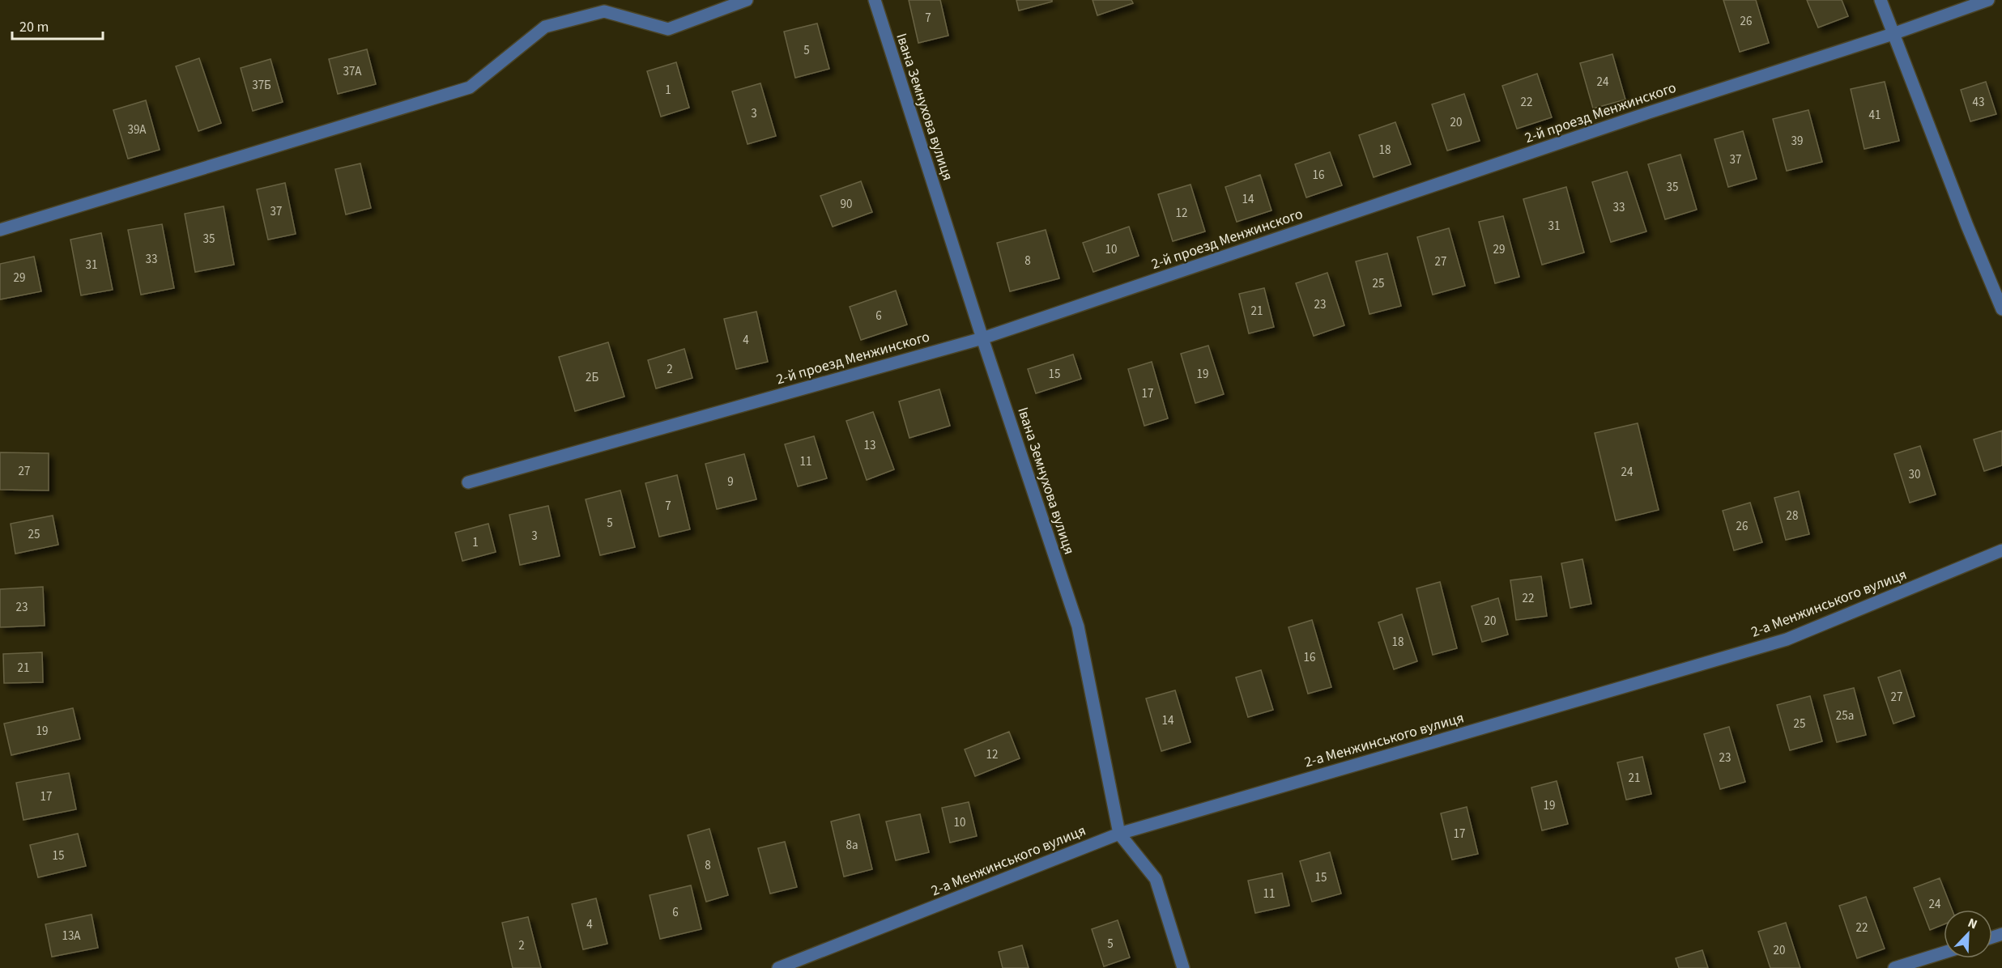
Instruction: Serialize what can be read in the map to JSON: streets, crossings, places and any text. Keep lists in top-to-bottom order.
{
  "streets": {
    "street": ["Івана Земнухова вулиця", "2-й проезд Менжинского", "2-а Менжинського вулиця"]
  },
  "crossings": [
    ["Івана Земнухова вулиця", "2-й проезд Менжинского"],
    ["Івана Земнухова вулиця", "2-а Менжинського вулиця"]
  ],
  "house_numbers": [
    "7",
    "26",
    "5",
    "37А",
    "24",
    "37Б",
    "1",
    "22",
    "43",
    "3",
    "41",
    "20",
    "39А",
    "39",
    "18",
    "37",
    "16",
    "35",
    "14",
    "90",
    "33",
    "37",
    "12",
    "31",
    "35",
    "10",
    "29",
    "33",
    "8",
    "27",
    "31",
    "29",
    "25",
    "23",
    "21",
    "6",
    "4",
    "2",
    "15",
    "19",
    "2Б",
    "17",
    "13",
    "11",
    "27",
    "24",
    "30",
    "9",
    "7",
    "28",
    "5",
    "26",
    "25",
    "3",
    "1",
    "22",
    "23",
    "20",
    "18",
    "16",
    "21",
    "27",
    "25а",
    "14",
    "25",
    "19",
    "12",
    "23",
    "21",
    "17",
    "19",
    "10",
    "17",
    "8а",
    "15",
    "8",
    "15",
    "11",
    "24",
    "6",
    "4",
    "22",
    "13А",
    "5",
    "2",
    "20"
  ],
  "scale_bar": "20 m",
  "north": "top right"
}
